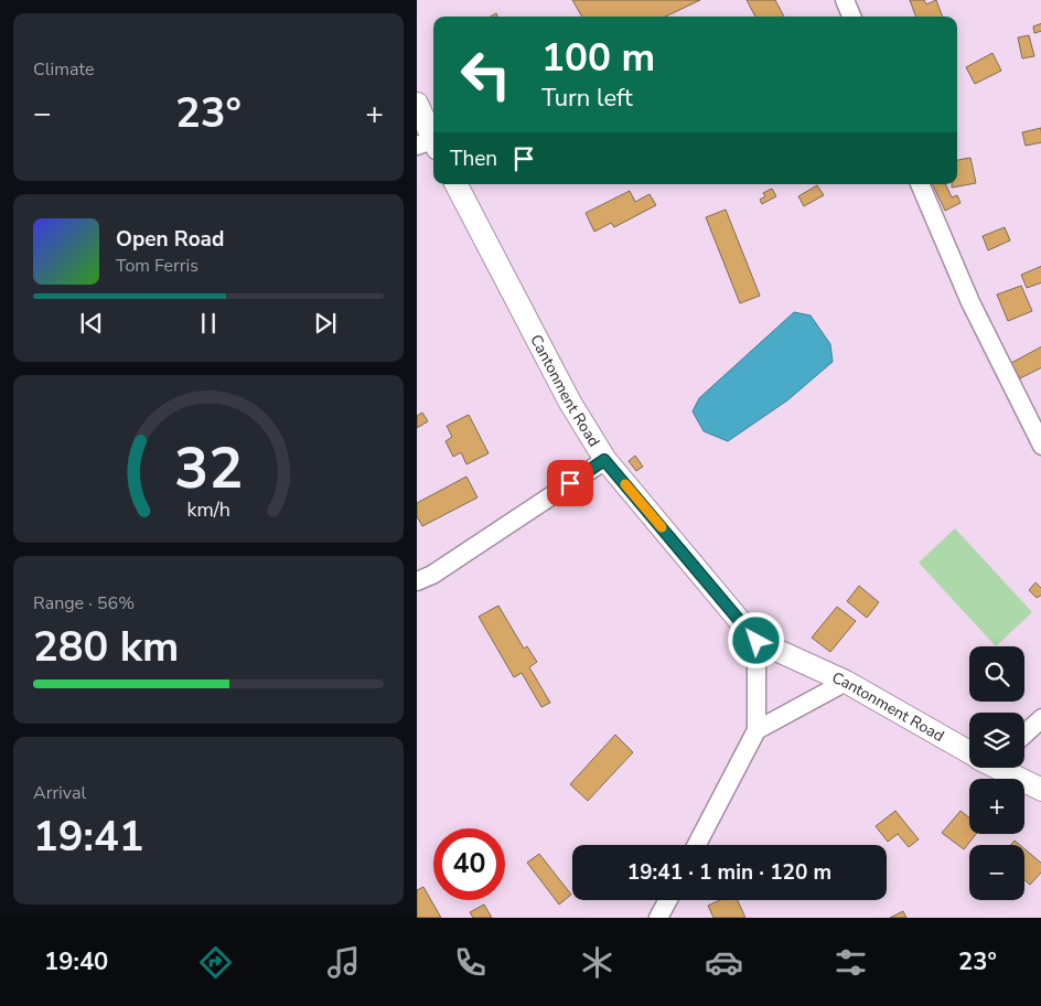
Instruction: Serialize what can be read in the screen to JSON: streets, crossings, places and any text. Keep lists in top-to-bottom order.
{
  "streets": {
    "street": ["Cantonment Road"]
  },
  "page": {
    "tile": [
      "Climate",
      ["Range · 56%", "280 km"],
      ["Arrival", "19:41"]
    ],
    "turn": ["100 m", "Turn left"],
    "heat": ["−", "23°", "+"],
    "then": "Then",
    "song": ["Open Road", "Tom Ferris"],
    "map_buttons": ["+", "−"],
    "limit": "40",
    "trip": "19:41 · 1 min · 120 m",
    "tabs": ["19:40", "23°"],
    "gauge": ["32", "km/h"]
  }
}
